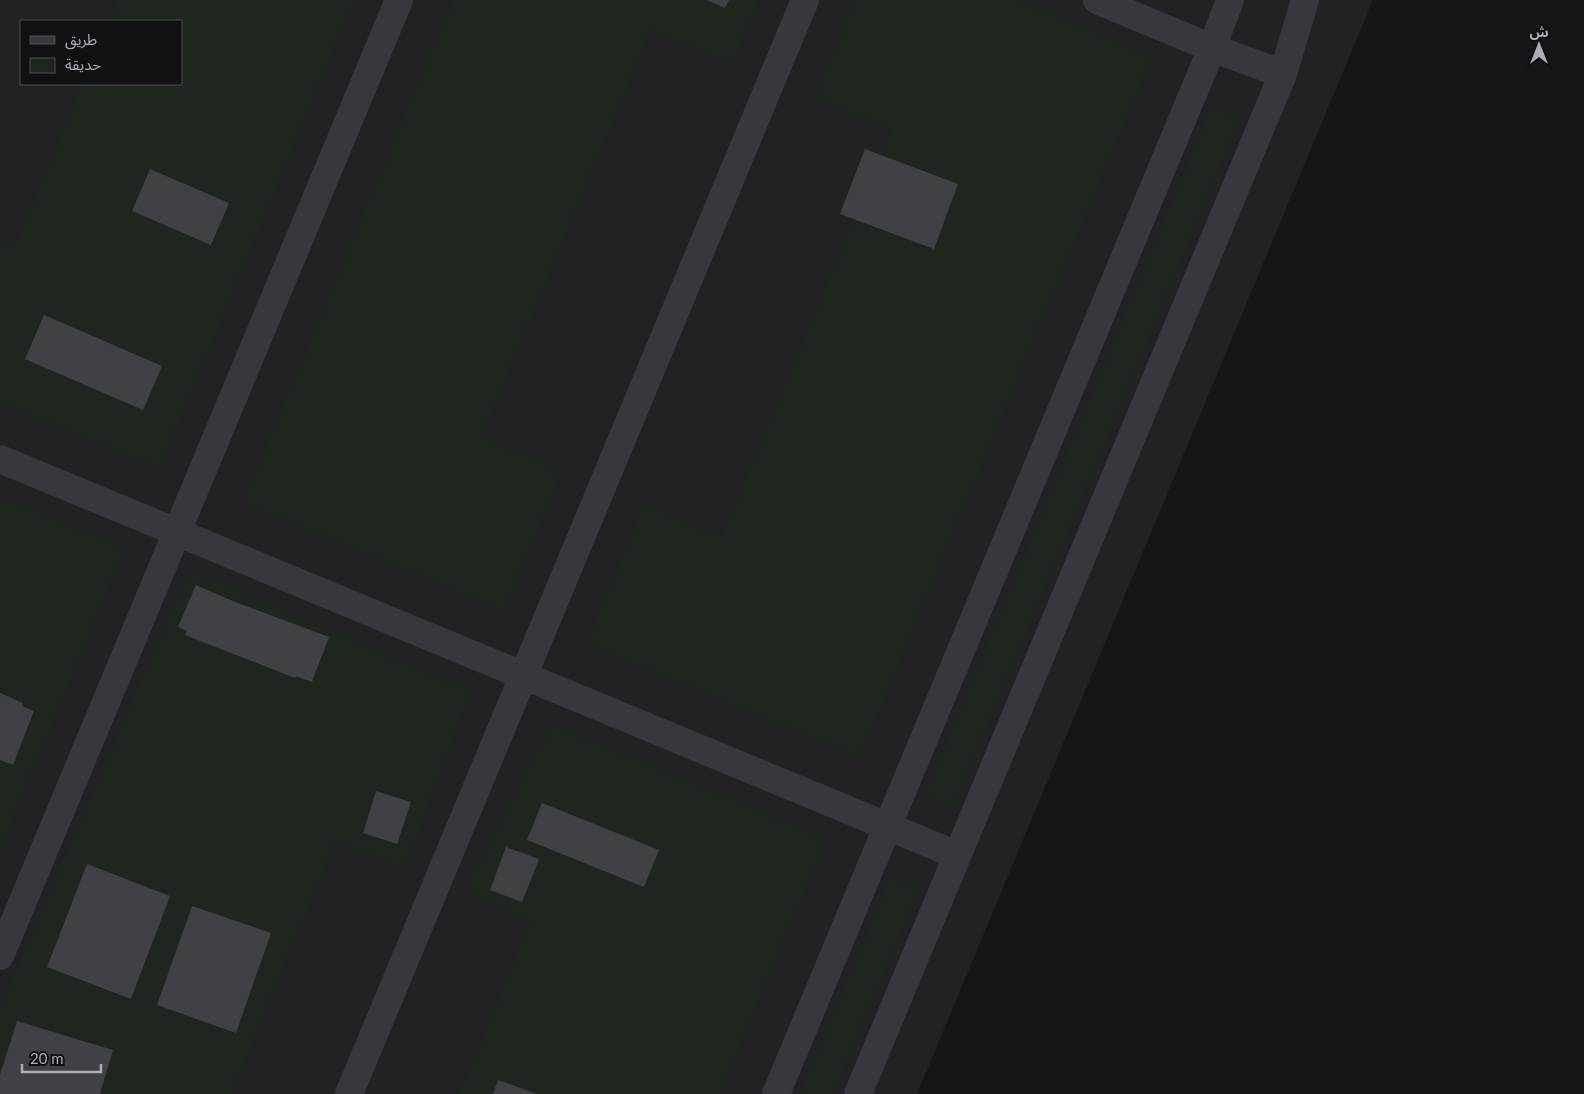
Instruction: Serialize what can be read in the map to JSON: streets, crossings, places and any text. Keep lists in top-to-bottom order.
{
  "legend": ["طريق", "حديقة"],
  "scale_bar": "20 m",
  "north": "top"
}
